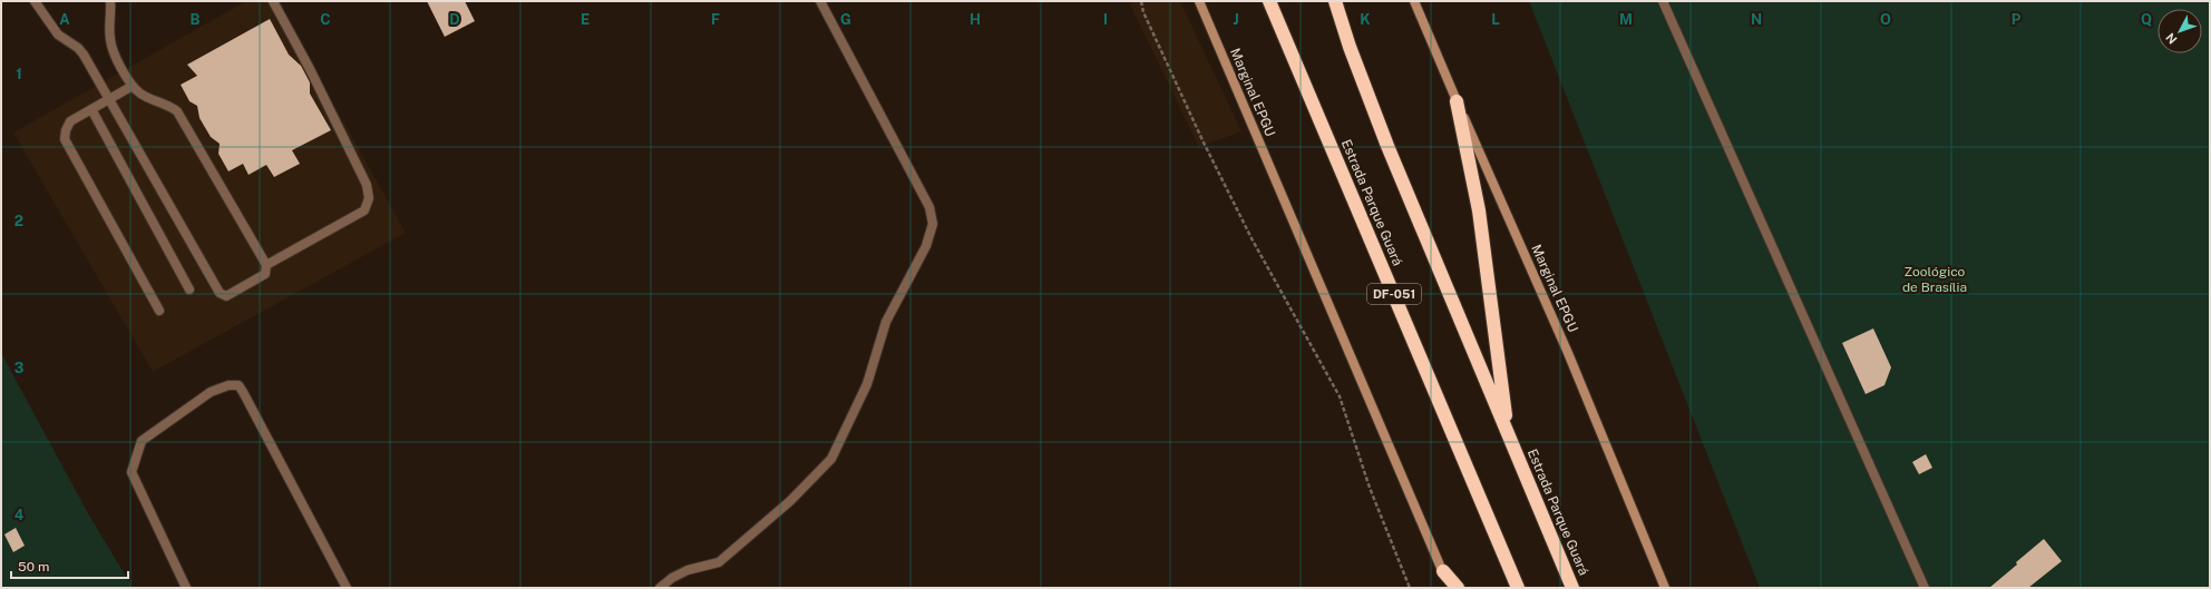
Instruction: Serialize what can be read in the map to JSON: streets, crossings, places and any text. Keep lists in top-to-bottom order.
{
  "streets": {
    "highway": ["Estrada Parque Guará", "DF-051"],
    "street": ["Marginal EPGU"]
  },
  "parks": ["Zoológico de Brasília"],
  "scale_bar": "50 m",
  "north": "bottom left",
  "grid": {
    "columns": [
      "A",
      "B",
      "C",
      "D",
      "E",
      "F",
      "G",
      "H",
      "I",
      "J",
      "K",
      "L",
      "M",
      "N",
      "O",
      "P",
      "Q"
    ],
    "rows": [
      "1",
      "2",
      "3",
      "4"
    ]
  }
}
